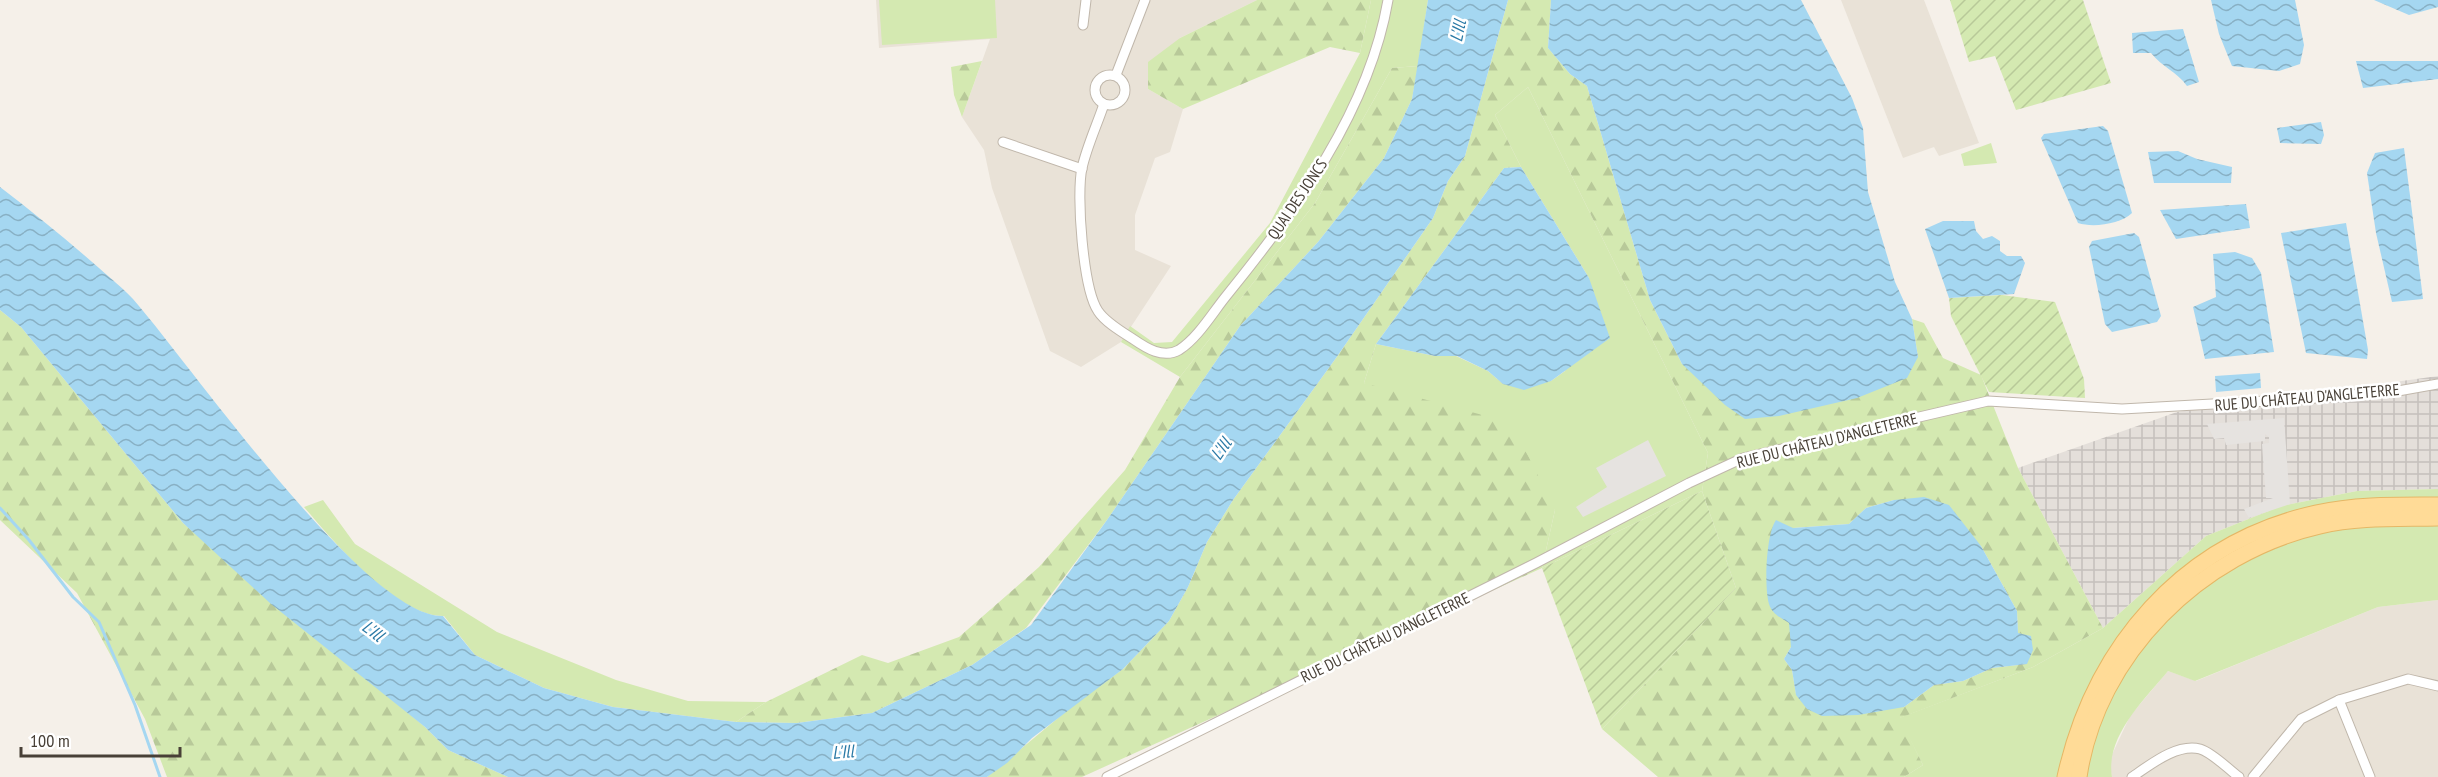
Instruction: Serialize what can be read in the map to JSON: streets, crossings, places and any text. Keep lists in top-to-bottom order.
{
  "streets": {
    "street": ["QUAI DES JONCS", "RUE DU CHÂTEAU D'ANGLETERRE"]
  },
  "water": ["L'Ill"],
  "scale_bar": "100 m"
}
